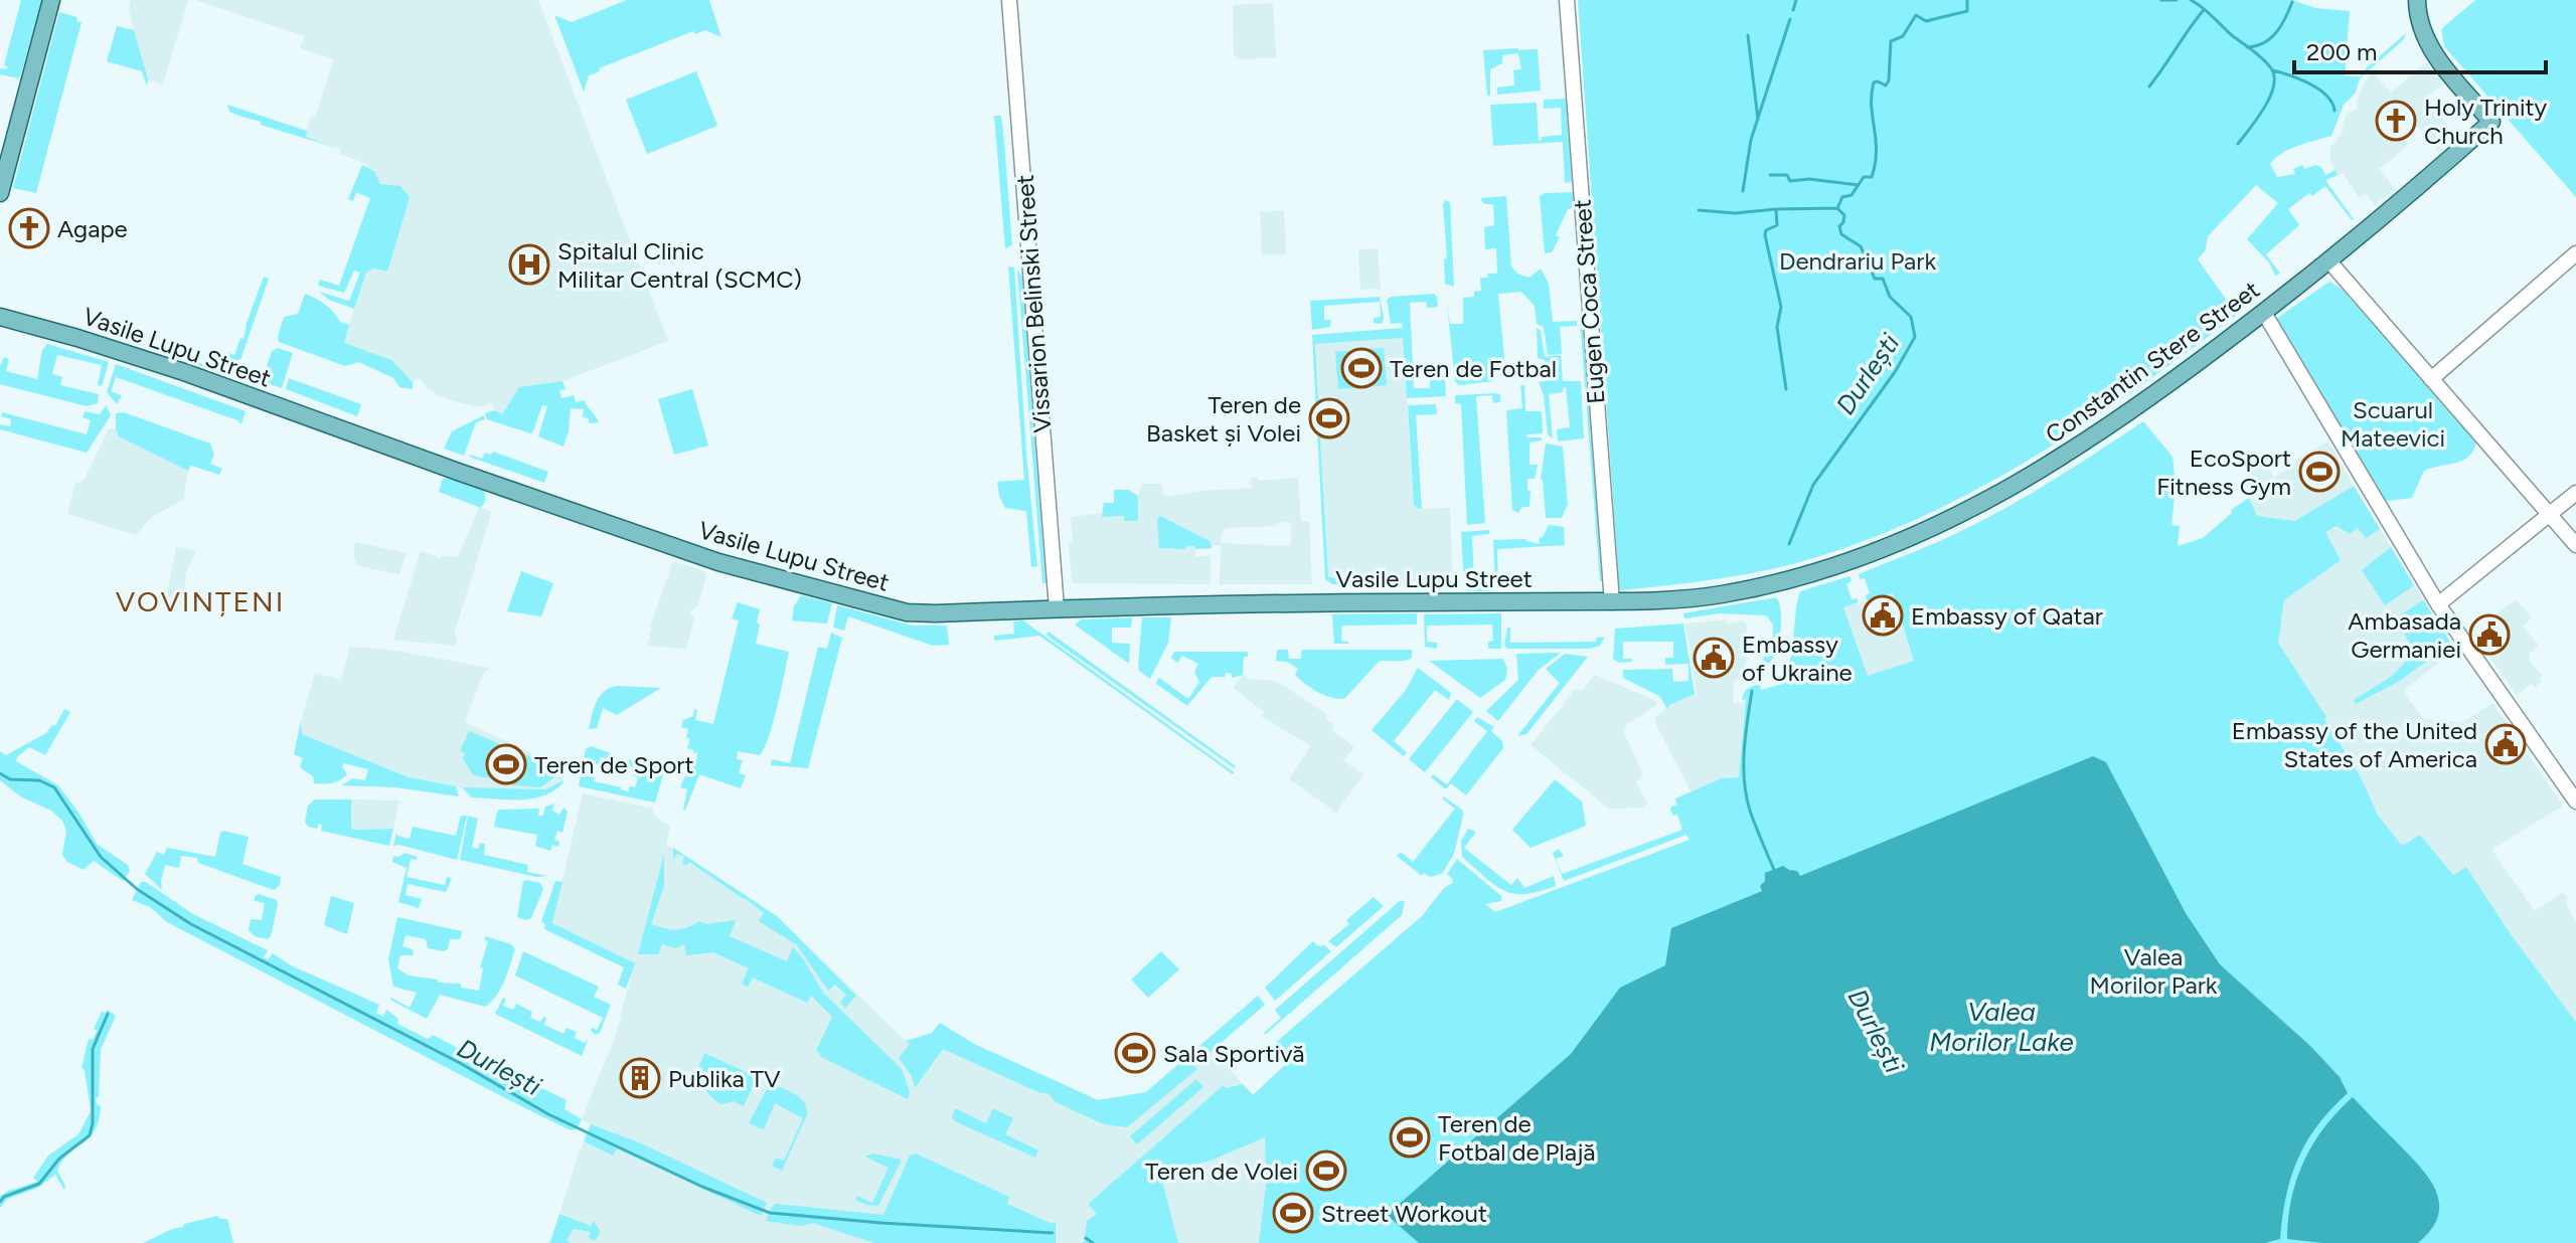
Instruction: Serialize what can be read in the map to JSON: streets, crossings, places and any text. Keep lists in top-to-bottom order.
{
  "streets": {
    "main road": [
      "Eugen Coca Street",
      "Vissarion Belinski Street",
      "Vasile Lupu Street",
      "Constantin Stere Street"
    ]
  },
  "crossings": [
    ["Eugen Coca Street", "Vasile Lupu Street"],
    ["Eugen Coca Street", "Constantin Stere Street"],
    ["Vissarion Belinski Street", "Vasile Lupu Street"],
    ["Vasile Lupu Street", "Constantin Stere Street"]
  ],
  "districts": ["VOVINȚENI"],
  "water": ["Durlești", "Valea Morilor Lake"],
  "parks": ["Dendrariu Park", "Scuarul Mateevici", "Valea Morilor Park"],
  "places": {
    "church": ["Holy Trinity Church", "Agape"],
    "hospital": ["Spitalul Clinic Militar Central (SCMC)"],
    "sports": [
      "Teren de Fotbal",
      "Teren de Basket și Volei",
      "EcoSport Fitness Gym",
      "Teren de Sport",
      "Sala Sportivă",
      "Teren de Fotbal de Plajă",
      "Teren de Volei",
      "Street Workout"
    ],
    "public building": [
      "Embassy of Qatar",
      "Ambasada Germaniei",
      "Embassy of Ukraine",
      "Embassy of the United States of America"
    ],
    "building": ["Publika TV"]
  },
  "scale_bar": "200 m"
}
